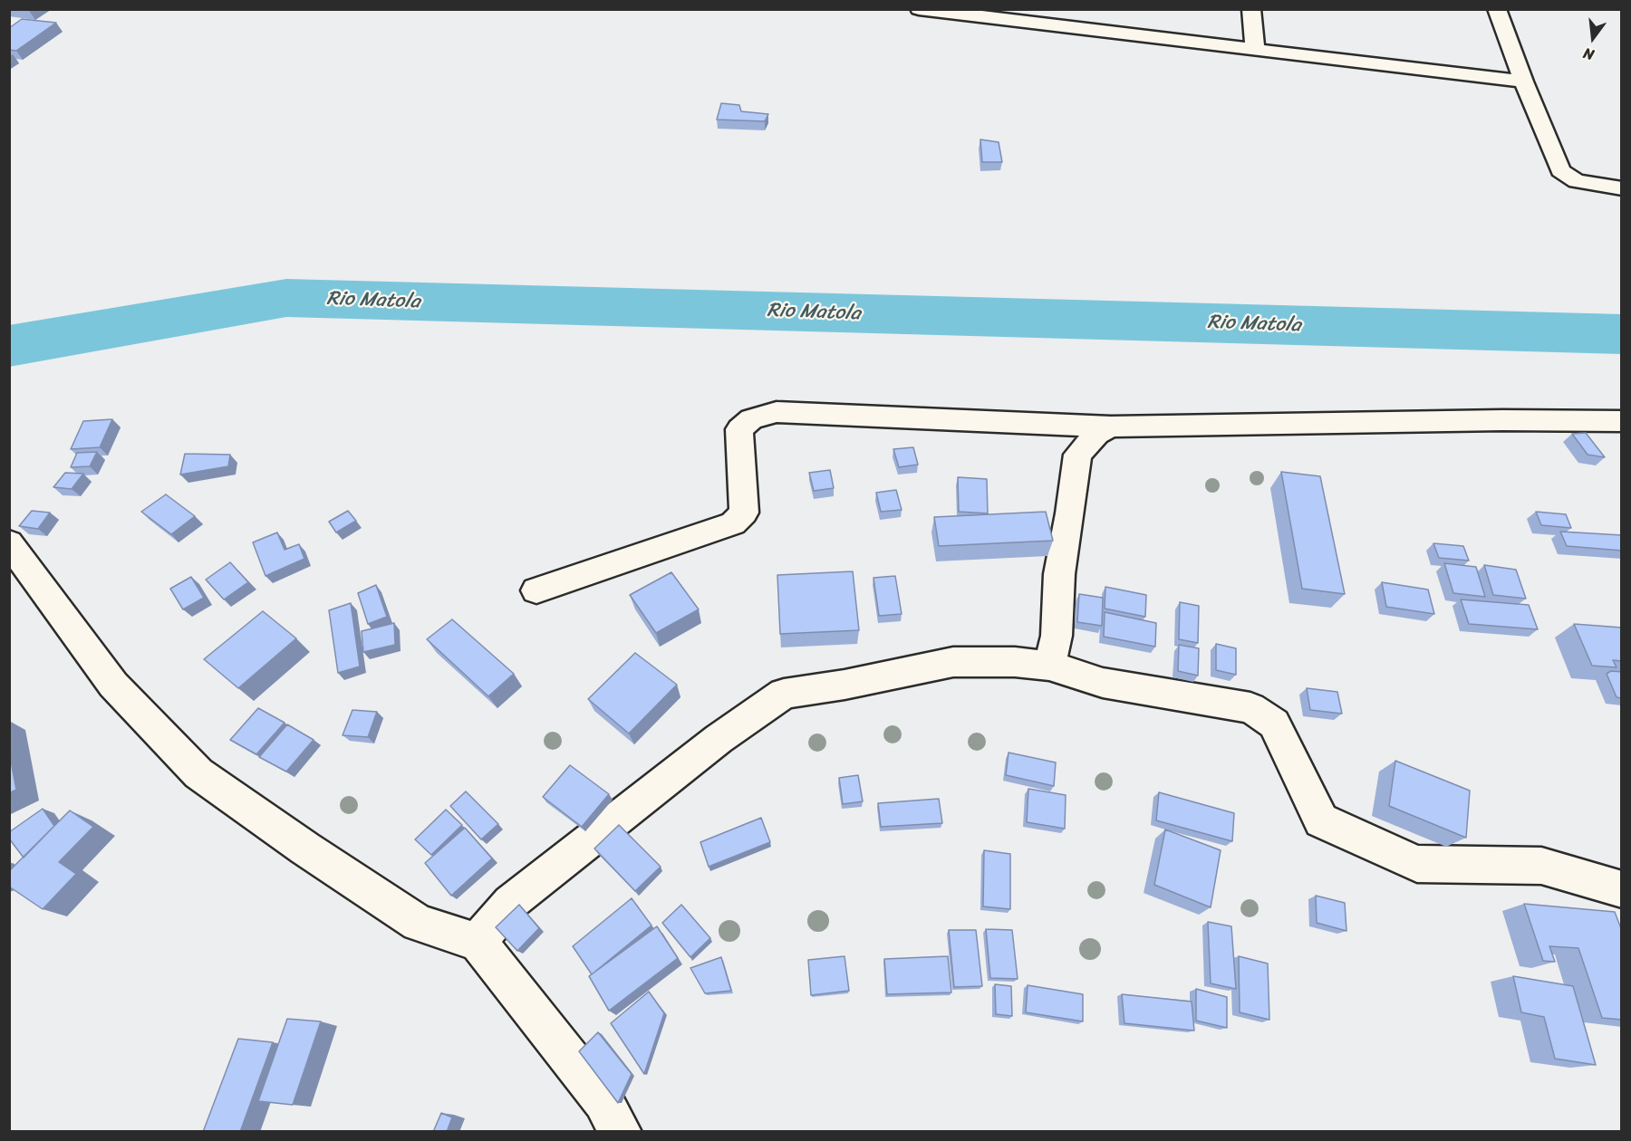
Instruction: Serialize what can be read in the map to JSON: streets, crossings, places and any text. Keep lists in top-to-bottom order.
{
  "water": ["Rio Matola"],
  "north": "bottom"
}
